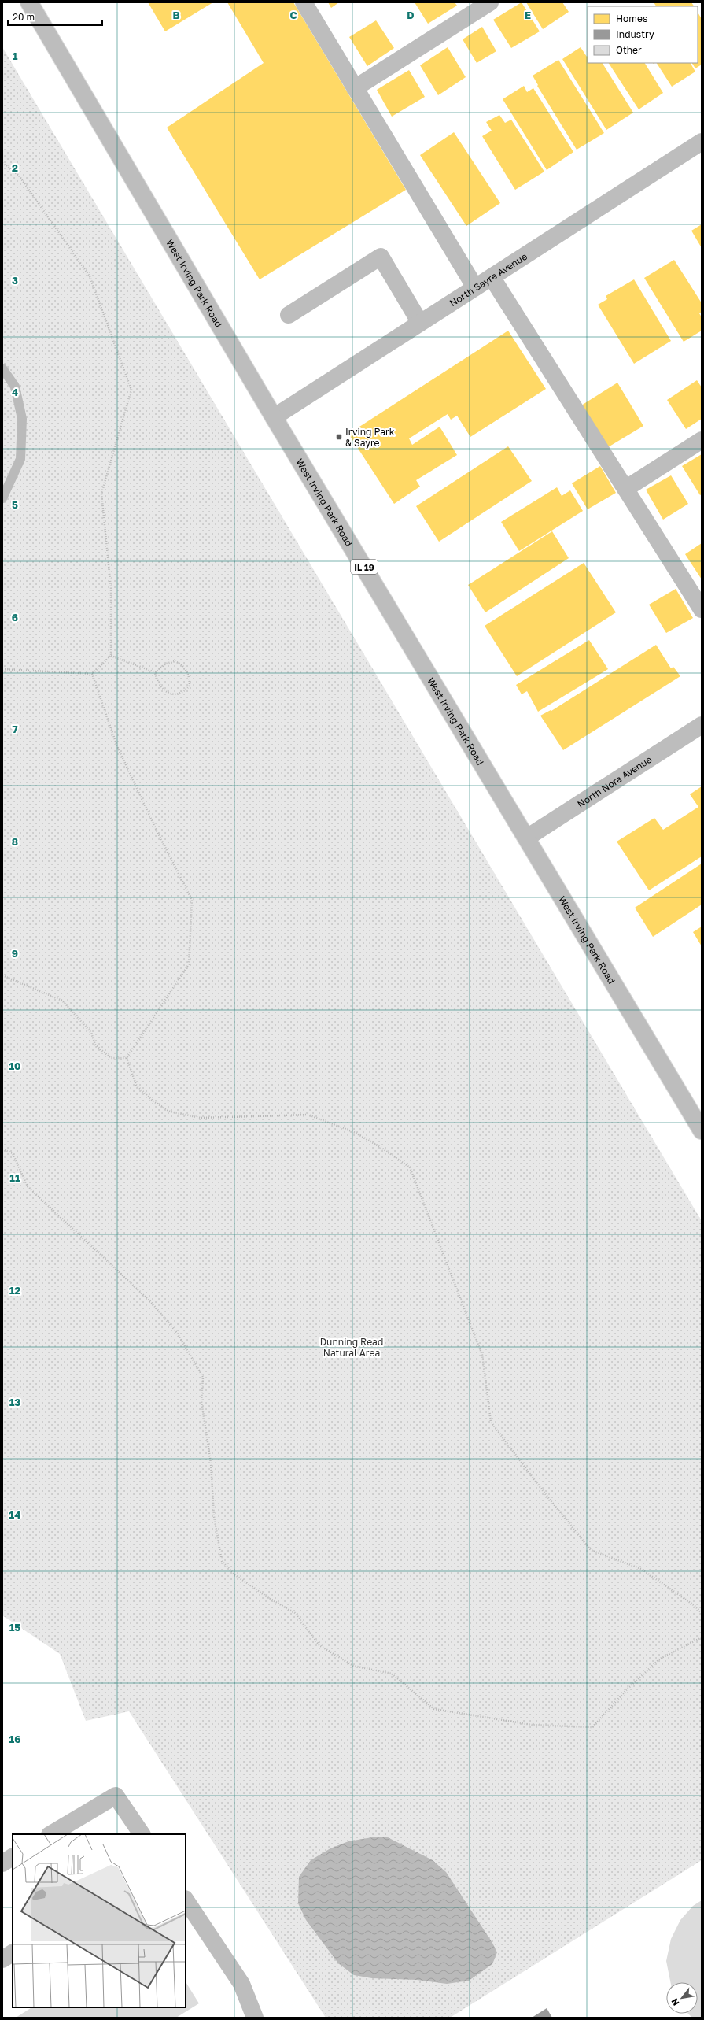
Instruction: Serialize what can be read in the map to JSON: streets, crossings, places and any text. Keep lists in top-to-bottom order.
{
  "streets": {
    "main road": [
      "North Sayre Avenue",
      "West Irving Park Road",
      "IL 19",
      "North Nora Avenue"
    ]
  },
  "crossings": [
    ["North Sayre Avenue", "West Irving Park Road"],
    ["West Irving Park Road", "North Nora Avenue"]
  ],
  "parks": ["Dunning Read Natural Area"],
  "places": {
    "transit": ["Irving Park & Sayre"]
  },
  "legend": ["Homes", "Industry", "Other"],
  "scale_bar": "20 m",
  "north": "bottom left",
  "grid": {
    "columns": [
      "B",
      "C",
      "D",
      "E"
    ],
    "rows": [
      "1",
      "2",
      "3",
      "4",
      "5",
      "6",
      "7",
      "8",
      "9",
      "10",
      "11",
      "12",
      "13",
      "14",
      "15",
      "16"
    ]
  }
}
